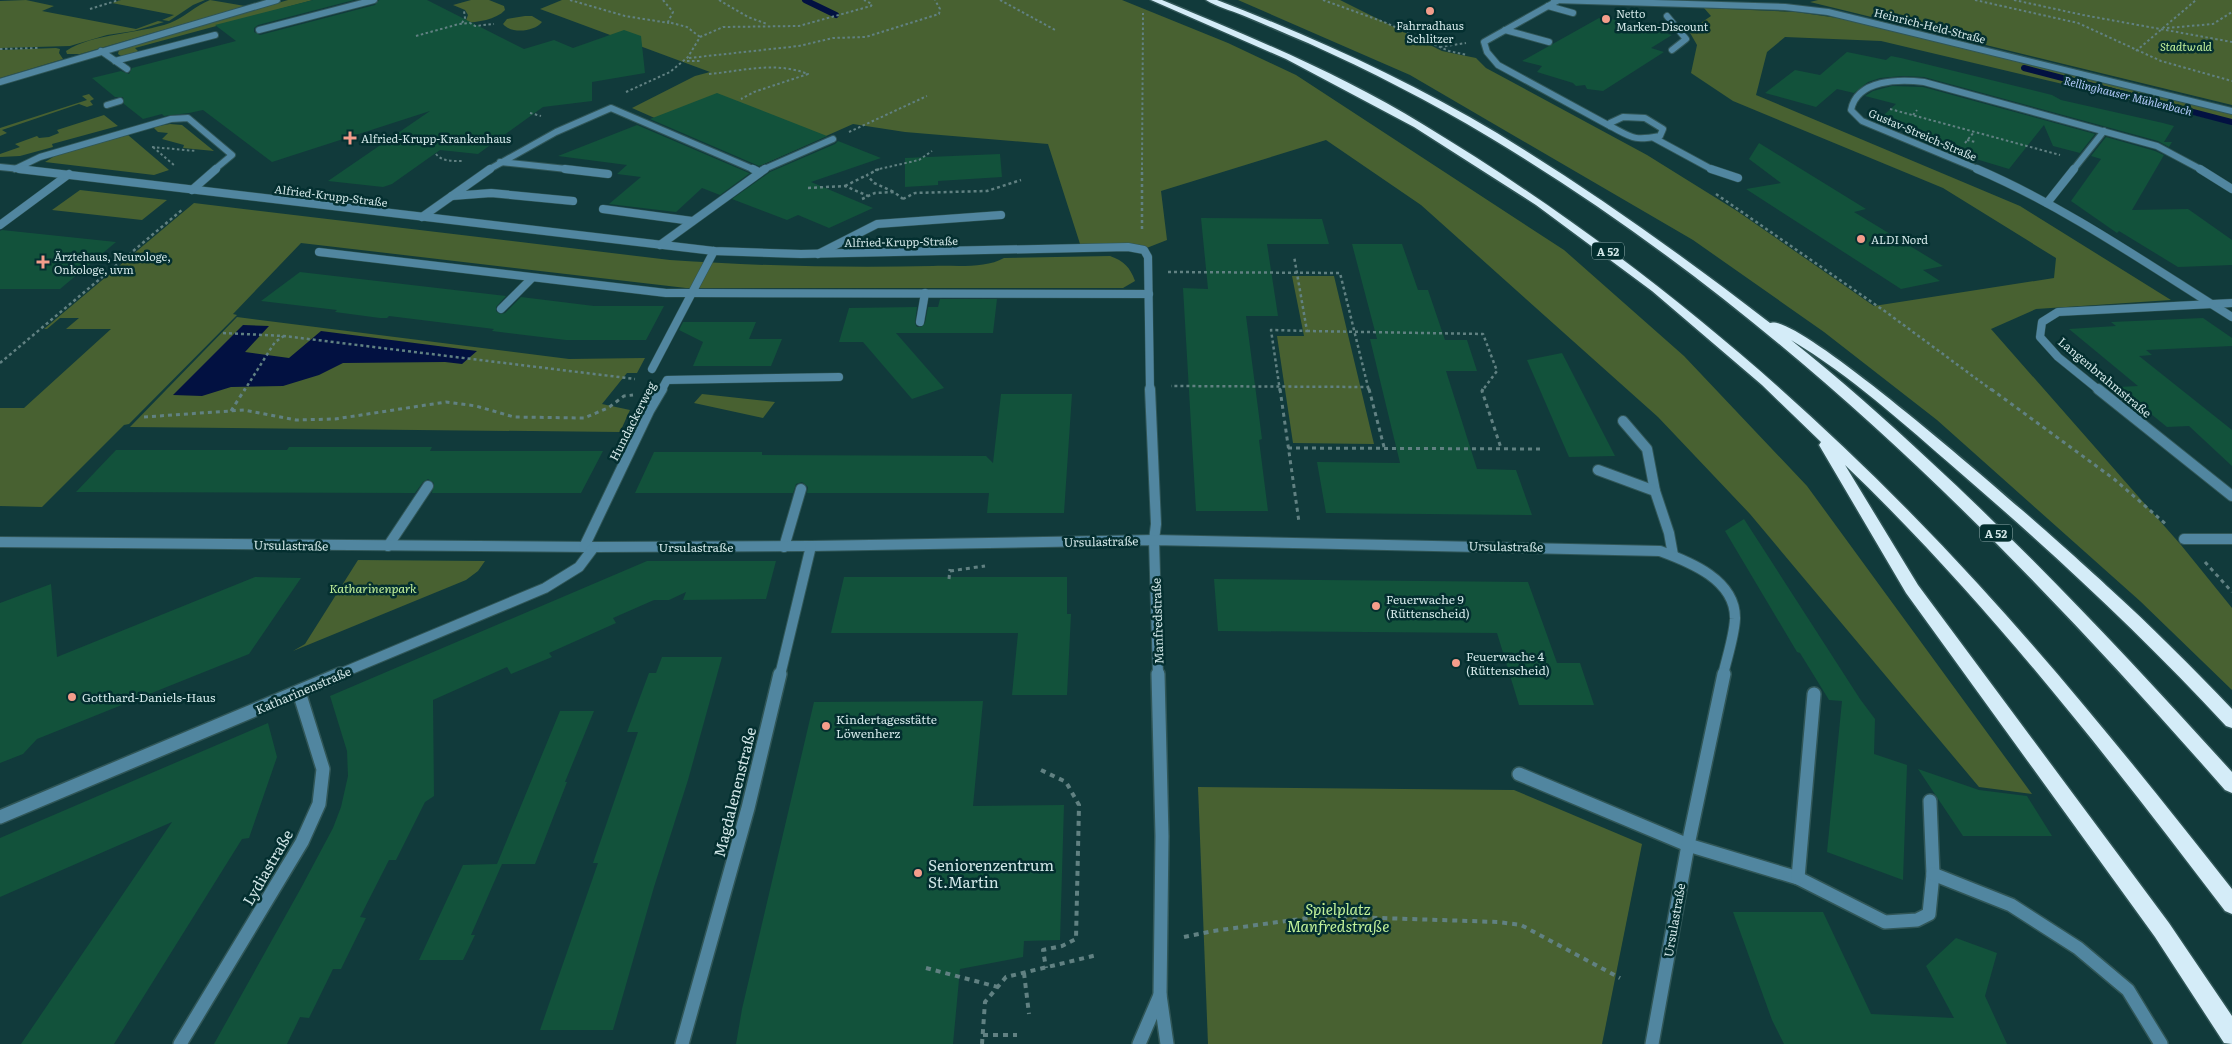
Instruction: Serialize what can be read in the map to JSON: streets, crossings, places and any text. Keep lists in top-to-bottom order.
{
  "streets": {
    "highway": ["A 52"],
    "street": [
      "Heinrich-Held-Straße",
      "Gustav-Streich-Straße",
      "Alfried-Krupp-Straße",
      "Langenbrahmstraße",
      "Hundackerweg",
      "Ursulastraße",
      "Manfredstraße",
      "Katharinenstraße",
      "Magdalenenstraße",
      "Lydiastraße"
    ]
  },
  "crossings": [
    ["Gustav-Streich-Straße", "Langenbrahmstraße"],
    ["Alfried-Krupp-Straße", "Hundackerweg"],
    ["Alfried-Krupp-Straße", "Manfredstraße"],
    ["Hundackerweg", "Ursulastraße"],
    ["Hundackerweg", "Katharinenstraße"],
    ["Ursulastraße", "Manfredstraße"],
    ["Ursulastraße", "Katharinenstraße"],
    ["Ursulastraße", "Magdalenenstraße"],
    ["Katharinenstraße", "Lydiastraße"]
  ],
  "water": ["Rellinghauser Mühlenbach"],
  "parks": ["Stadtwald", "Katharinenpark", "Spielplatz Manfredstraße"],
  "places": {
    "other": [
      "Fahrradhaus Schlitzer",
      "Netto Marken-Discount",
      "ALDI Nord",
      "Feuerwache 9 (Rüttenscheid)",
      "Feuerwache 4 (Rüttenscheid)",
      "Gotthard-Daniels-Haus",
      "Kindertagesstätte Löwenherz",
      "Seniorenzentrum St.Martin"
    ],
    "health": ["Alfried-Krupp-Krankenhaus", "Ärztehaus, Neurologe, Onkologe, uvm"]
  }
}
